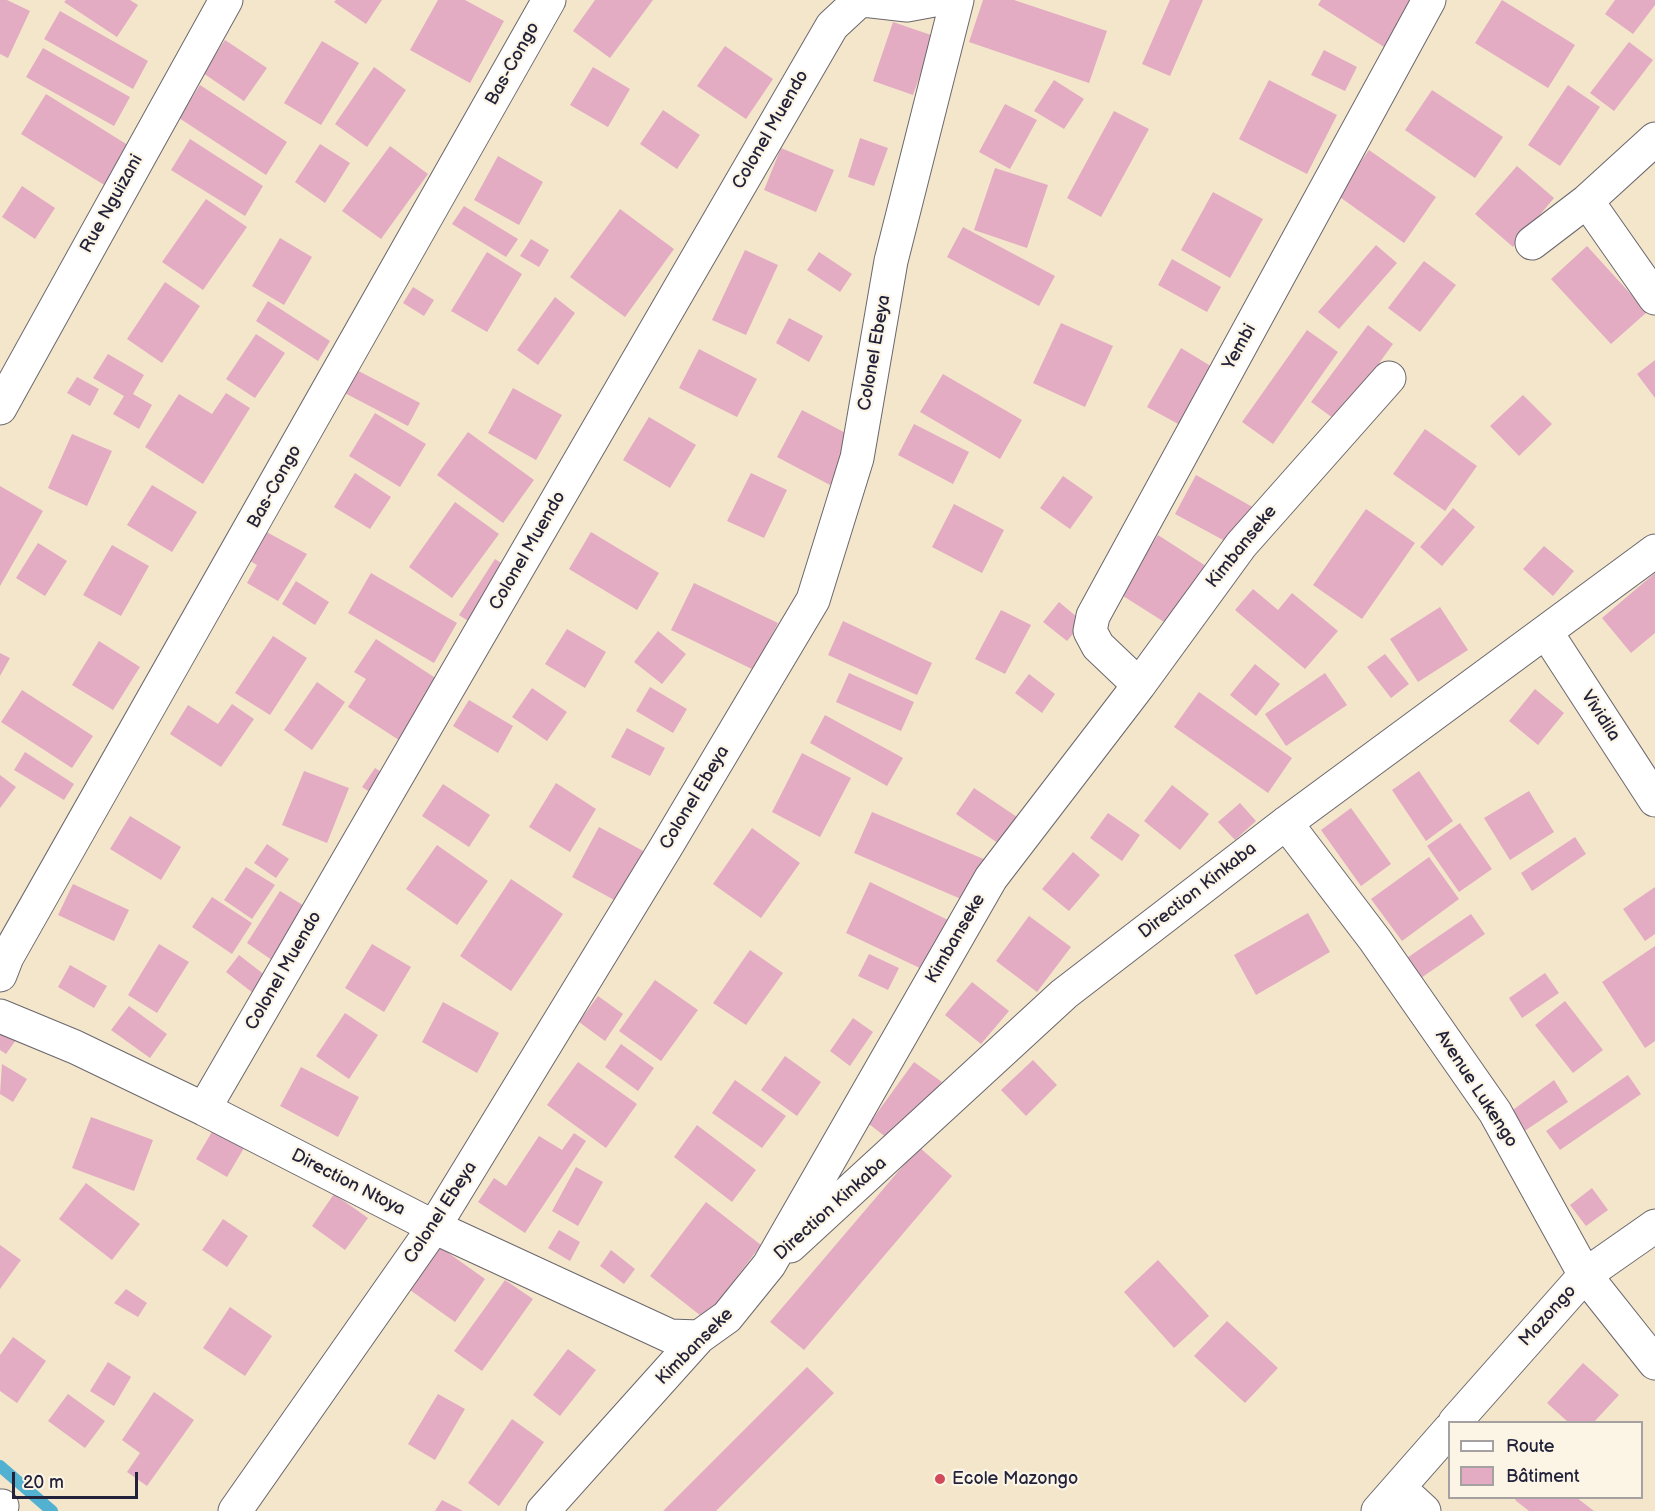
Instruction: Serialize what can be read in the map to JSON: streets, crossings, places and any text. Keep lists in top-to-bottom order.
{
  "streets": {
    "street": [
      "Bas-Congo",
      "Colonel Muendo",
      "Rue Nguizani",
      "Yembi",
      "Colonel Ebeya",
      "Kimbanseke",
      "Vividila",
      "Direction Kinkaba",
      "Avenue Lukengo",
      "Direction Ntoya",
      "Mazongo"
    ]
  },
  "crossings": [
    ["Colonel Muendo", "Direction Ntoya"],
    ["Yembi", "Kimbanseke"],
    ["Colonel Ebeya", "Direction Ntoya"],
    ["Kimbanseke", "Direction Kinkaba"],
    ["Kimbanseke", "Direction Ntoya"],
    ["Vividila", "Direction Kinkaba"],
    ["Direction Kinkaba", "Avenue Lukengo"],
    ["Avenue Lukengo", "Mazongo"]
  ],
  "places": ["Ecole Mazongo"],
  "legend": ["Route", "Bâtiment"],
  "scale_bar": "20 m"
}
